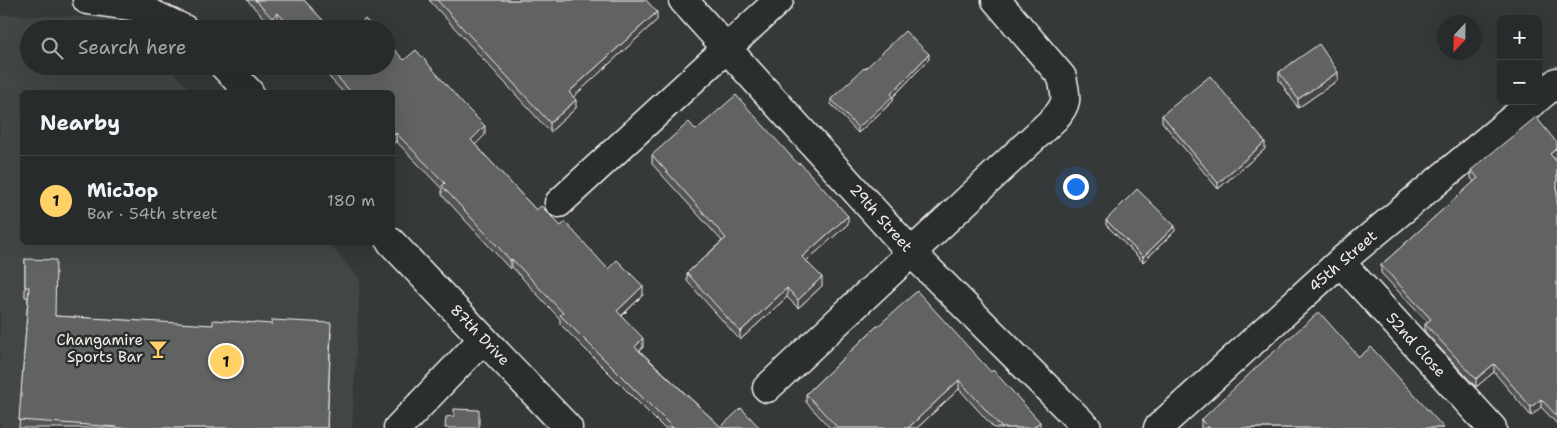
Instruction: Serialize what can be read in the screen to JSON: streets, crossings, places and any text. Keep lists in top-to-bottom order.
{
  "streets": {
    "street": [
      "29th Street",
      "45th Street",
      "87th Drive",
      "52nd Close"
    ]
  },
  "crossings": [
    ["45th Street", "52nd Close"]
  ],
  "places": {
    "bar": ["Changamire Sports Bar"]
  },
  "north": "bottom",
  "page": {
    "map_buttons": ["+", "−"],
    "search": "Search here",
    "heading": "Nearby",
    "list": [
      {
        "mark": "1",
        "name": "MicJop",
        "note": "Bar · 54th street",
        "value": "180 m"
      }
    ],
    "pins": "1"
  }
}
